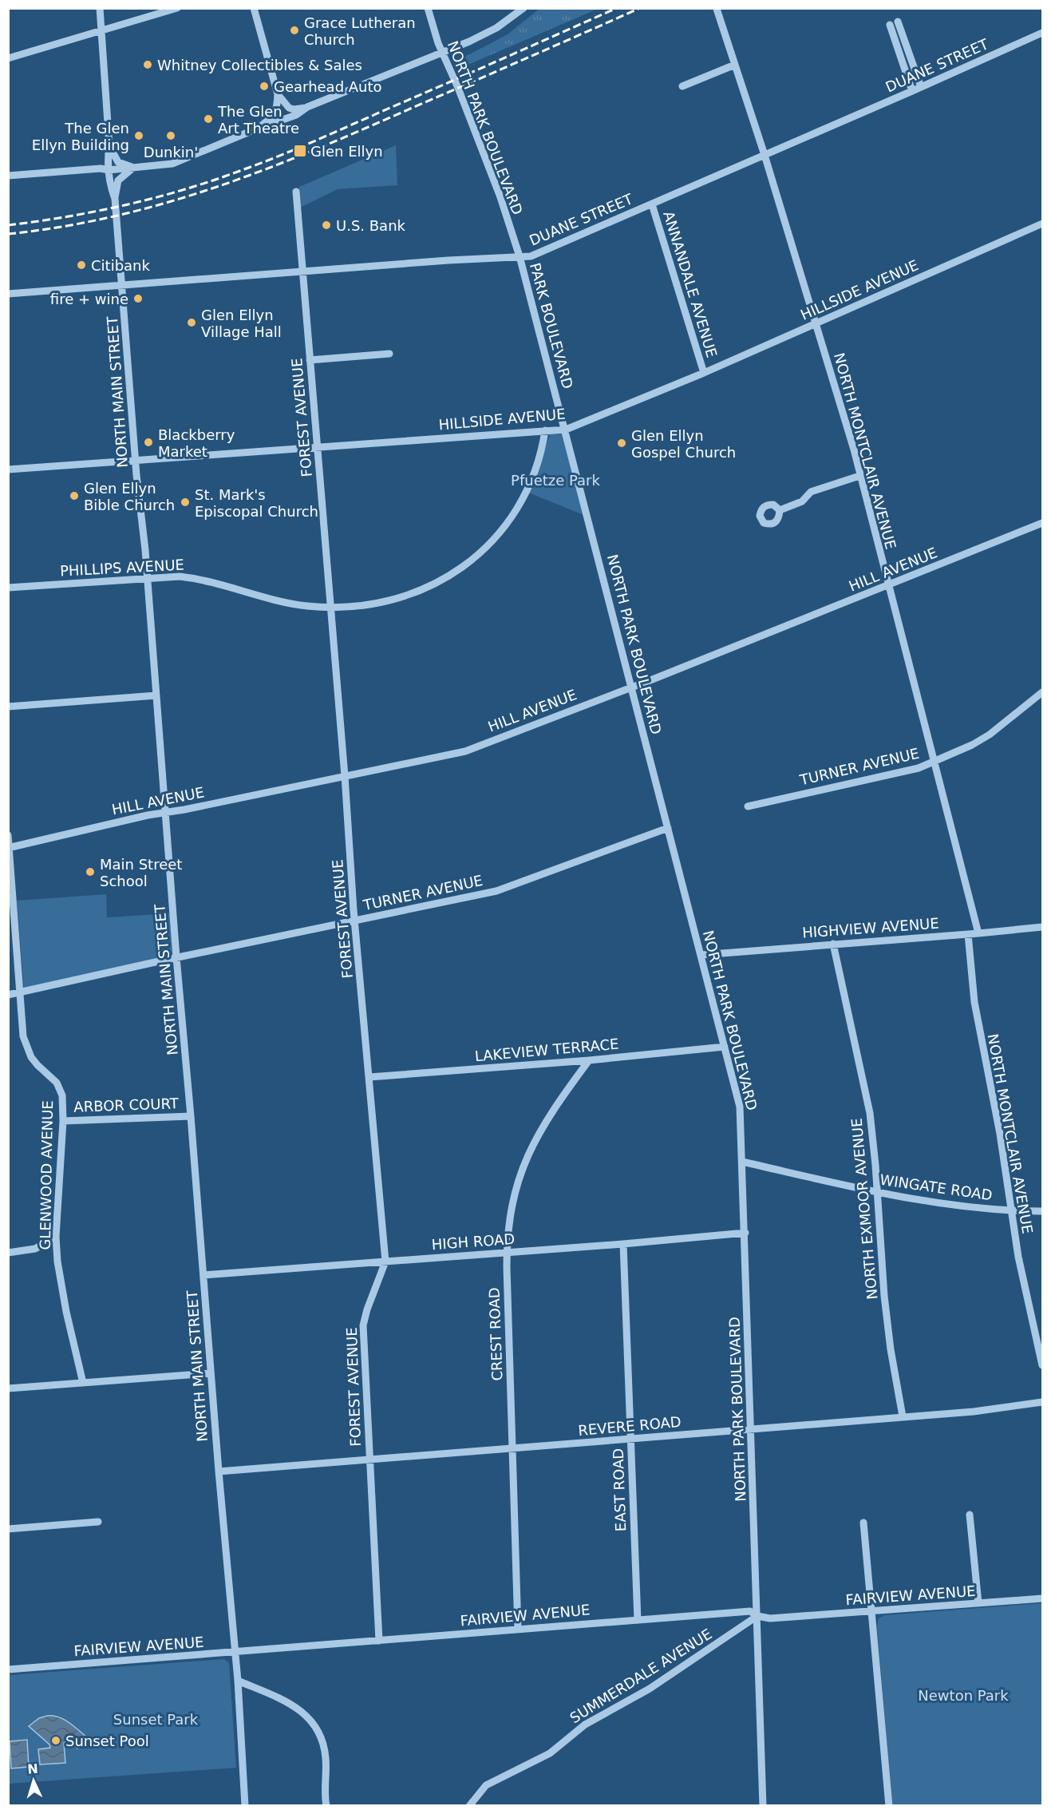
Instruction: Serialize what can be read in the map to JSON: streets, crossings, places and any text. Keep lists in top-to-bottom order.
{
  "streets": {
    "street": [
      "DUANE STREET",
      "NORTH PARK BOULEVARD",
      "ANNANDALE AVENUE",
      "HILLSIDE AVENUE",
      "PARK BOULEVARD",
      "NORTH MAIN STREET",
      "FOREST AVENUE",
      "NORTH MONTCLAIR AVENUE",
      "PHILLIPS AVENUE",
      "HILL AVENUE",
      "TURNER AVENUE",
      "HIGHVIEW AVENUE",
      "LAKEVIEW TERRACE",
      "ARBOR COURT",
      "GLENWOOD AVENUE",
      "WINGATE ROAD",
      "NORTH EXMOOR AVENUE",
      "HIGH ROAD",
      "CREST ROAD",
      "REVERE ROAD",
      "EAST ROAD",
      "FAIRVIEW AVENUE",
      "SUMMERDALE AVENUE"
    ]
  },
  "crossings": [
    ["DUANE STREET", "NORTH PARK BOULEVARD"],
    ["DUANE STREET", "ANNANDALE AVENUE"],
    ["DUANE STREET", "PARK BOULEVARD"],
    ["DUANE STREET", "NORTH MAIN STREET"],
    ["DUANE STREET", "FOREST AVENUE"],
    ["DUANE STREET", "NORTH MONTCLAIR AVENUE"],
    ["NORTH PARK BOULEVARD", "HILLSIDE AVENUE"],
    ["NORTH PARK BOULEVARD", "PARK BOULEVARD"],
    ["NORTH PARK BOULEVARD", "HILL AVENUE"],
    ["NORTH PARK BOULEVARD", "TURNER AVENUE"],
    ["NORTH PARK BOULEVARD", "HIGHVIEW AVENUE"],
    ["NORTH PARK BOULEVARD", "LAKEVIEW TERRACE"],
    ["NORTH PARK BOULEVARD", "WINGATE ROAD"],
    ["NORTH PARK BOULEVARD", "HIGH ROAD"],
    ["NORTH PARK BOULEVARD", "REVERE ROAD"],
    ["NORTH PARK BOULEVARD", "FAIRVIEW AVENUE"],
    ["NORTH PARK BOULEVARD", "SUMMERDALE AVENUE"],
    ["ANNANDALE AVENUE", "HILLSIDE AVENUE"],
    ["HILLSIDE AVENUE", "PARK BOULEVARD"],
    ["HILLSIDE AVENUE", "NORTH MAIN STREET"],
    ["HILLSIDE AVENUE", "FOREST AVENUE"],
    ["HILLSIDE AVENUE", "NORTH MONTCLAIR AVENUE"],
    ["HILLSIDE AVENUE", "PHILLIPS AVENUE"],
    ["NORTH MAIN STREET", "PHILLIPS AVENUE"],
    ["NORTH MAIN STREET", "HILL AVENUE"],
    ["NORTH MAIN STREET", "TURNER AVENUE"],
    ["NORTH MAIN STREET", "ARBOR COURT"],
    ["NORTH MAIN STREET", "HIGH ROAD"],
    ["NORTH MAIN STREET", "REVERE ROAD"],
    ["NORTH MAIN STREET", "FAIRVIEW AVENUE"],
    ["FOREST AVENUE", "PHILLIPS AVENUE"],
    ["FOREST AVENUE", "HILL AVENUE"],
    ["FOREST AVENUE", "TURNER AVENUE"],
    ["FOREST AVENUE", "LAKEVIEW TERRACE"],
    ["FOREST AVENUE", "HIGH ROAD"],
    ["FOREST AVENUE", "REVERE ROAD"],
    ["FOREST AVENUE", "FAIRVIEW AVENUE"],
    ["NORTH MONTCLAIR AVENUE", "HILL AVENUE"],
    ["NORTH MONTCLAIR AVENUE", "TURNER AVENUE"],
    ["NORTH MONTCLAIR AVENUE", "HIGHVIEW AVENUE"],
    ["NORTH MONTCLAIR AVENUE", "WINGATE ROAD"],
    ["HILL AVENUE", "GLENWOOD AVENUE"],
    ["TURNER AVENUE", "GLENWOOD AVENUE"],
    ["HIGHVIEW AVENUE", "NORTH EXMOOR AVENUE"],
    ["LAKEVIEW TERRACE", "CREST ROAD"],
    ["ARBOR COURT", "GLENWOOD AVENUE"],
    ["WINGATE ROAD", "NORTH EXMOOR AVENUE"],
    ["NORTH EXMOOR AVENUE", "REVERE ROAD"],
    ["HIGH ROAD", "CREST ROAD"],
    ["HIGH ROAD", "EAST ROAD"],
    ["CREST ROAD", "REVERE ROAD"],
    ["CREST ROAD", "FAIRVIEW AVENUE"],
    ["REVERE ROAD", "EAST ROAD"],
    ["EAST ROAD", "FAIRVIEW AVENUE"],
    ["FAIRVIEW AVENUE", "SUMMERDALE AVENUE"]
  ],
  "parks": ["Pfuetze Park", "Newton Park", "Sunset Park"],
  "places": {
    "other": [
      "Grace Lutheran Church",
      "Whitney Collectibles & Sales",
      "Gearhead Auto",
      "The Glen Art Theatre",
      "The Glen Ellyn Building",
      "Dunkin'",
      "U.S. Bank",
      "Citibank",
      "fire + wine",
      "Glen Ellyn Village Hall",
      "Blackberry Market",
      "Glen Ellyn Gospel Church",
      "Glen Ellyn Bible Church",
      "St. Mark's Episcopal Church",
      "Main Street School",
      "Sunset Pool"
    ],
    "transit": ["Glen Ellyn"]
  },
  "north": "top"
}
